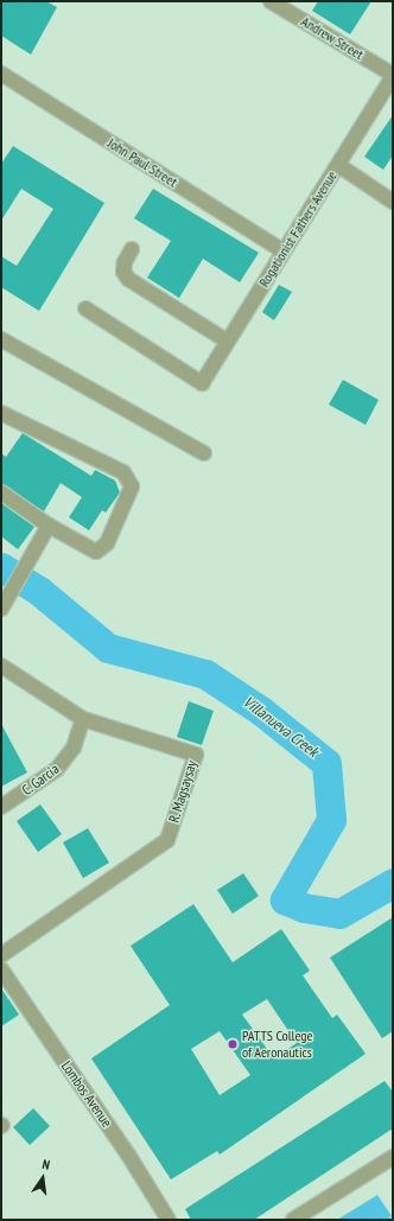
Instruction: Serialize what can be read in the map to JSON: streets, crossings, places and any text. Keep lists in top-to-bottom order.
{
  "streets": {
    "street": [
      "Andrew Street",
      "John Paul Street",
      "Rogationist Fathers Avenue",
      "C. Garcia",
      "R. Magsaysay",
      "Lombos Avenue"
    ]
  },
  "crossings": [
    ["Andrew Street", "Rogationist Fathers Avenue"],
    ["John Paul Street", "Rogationist Fathers Avenue"],
    ["C. Garcia", "R. Magsaysay"]
  ],
  "water": ["Villanueva Creek"],
  "places": ["PATTS College of Aeronautics"],
  "north": "top"
}
